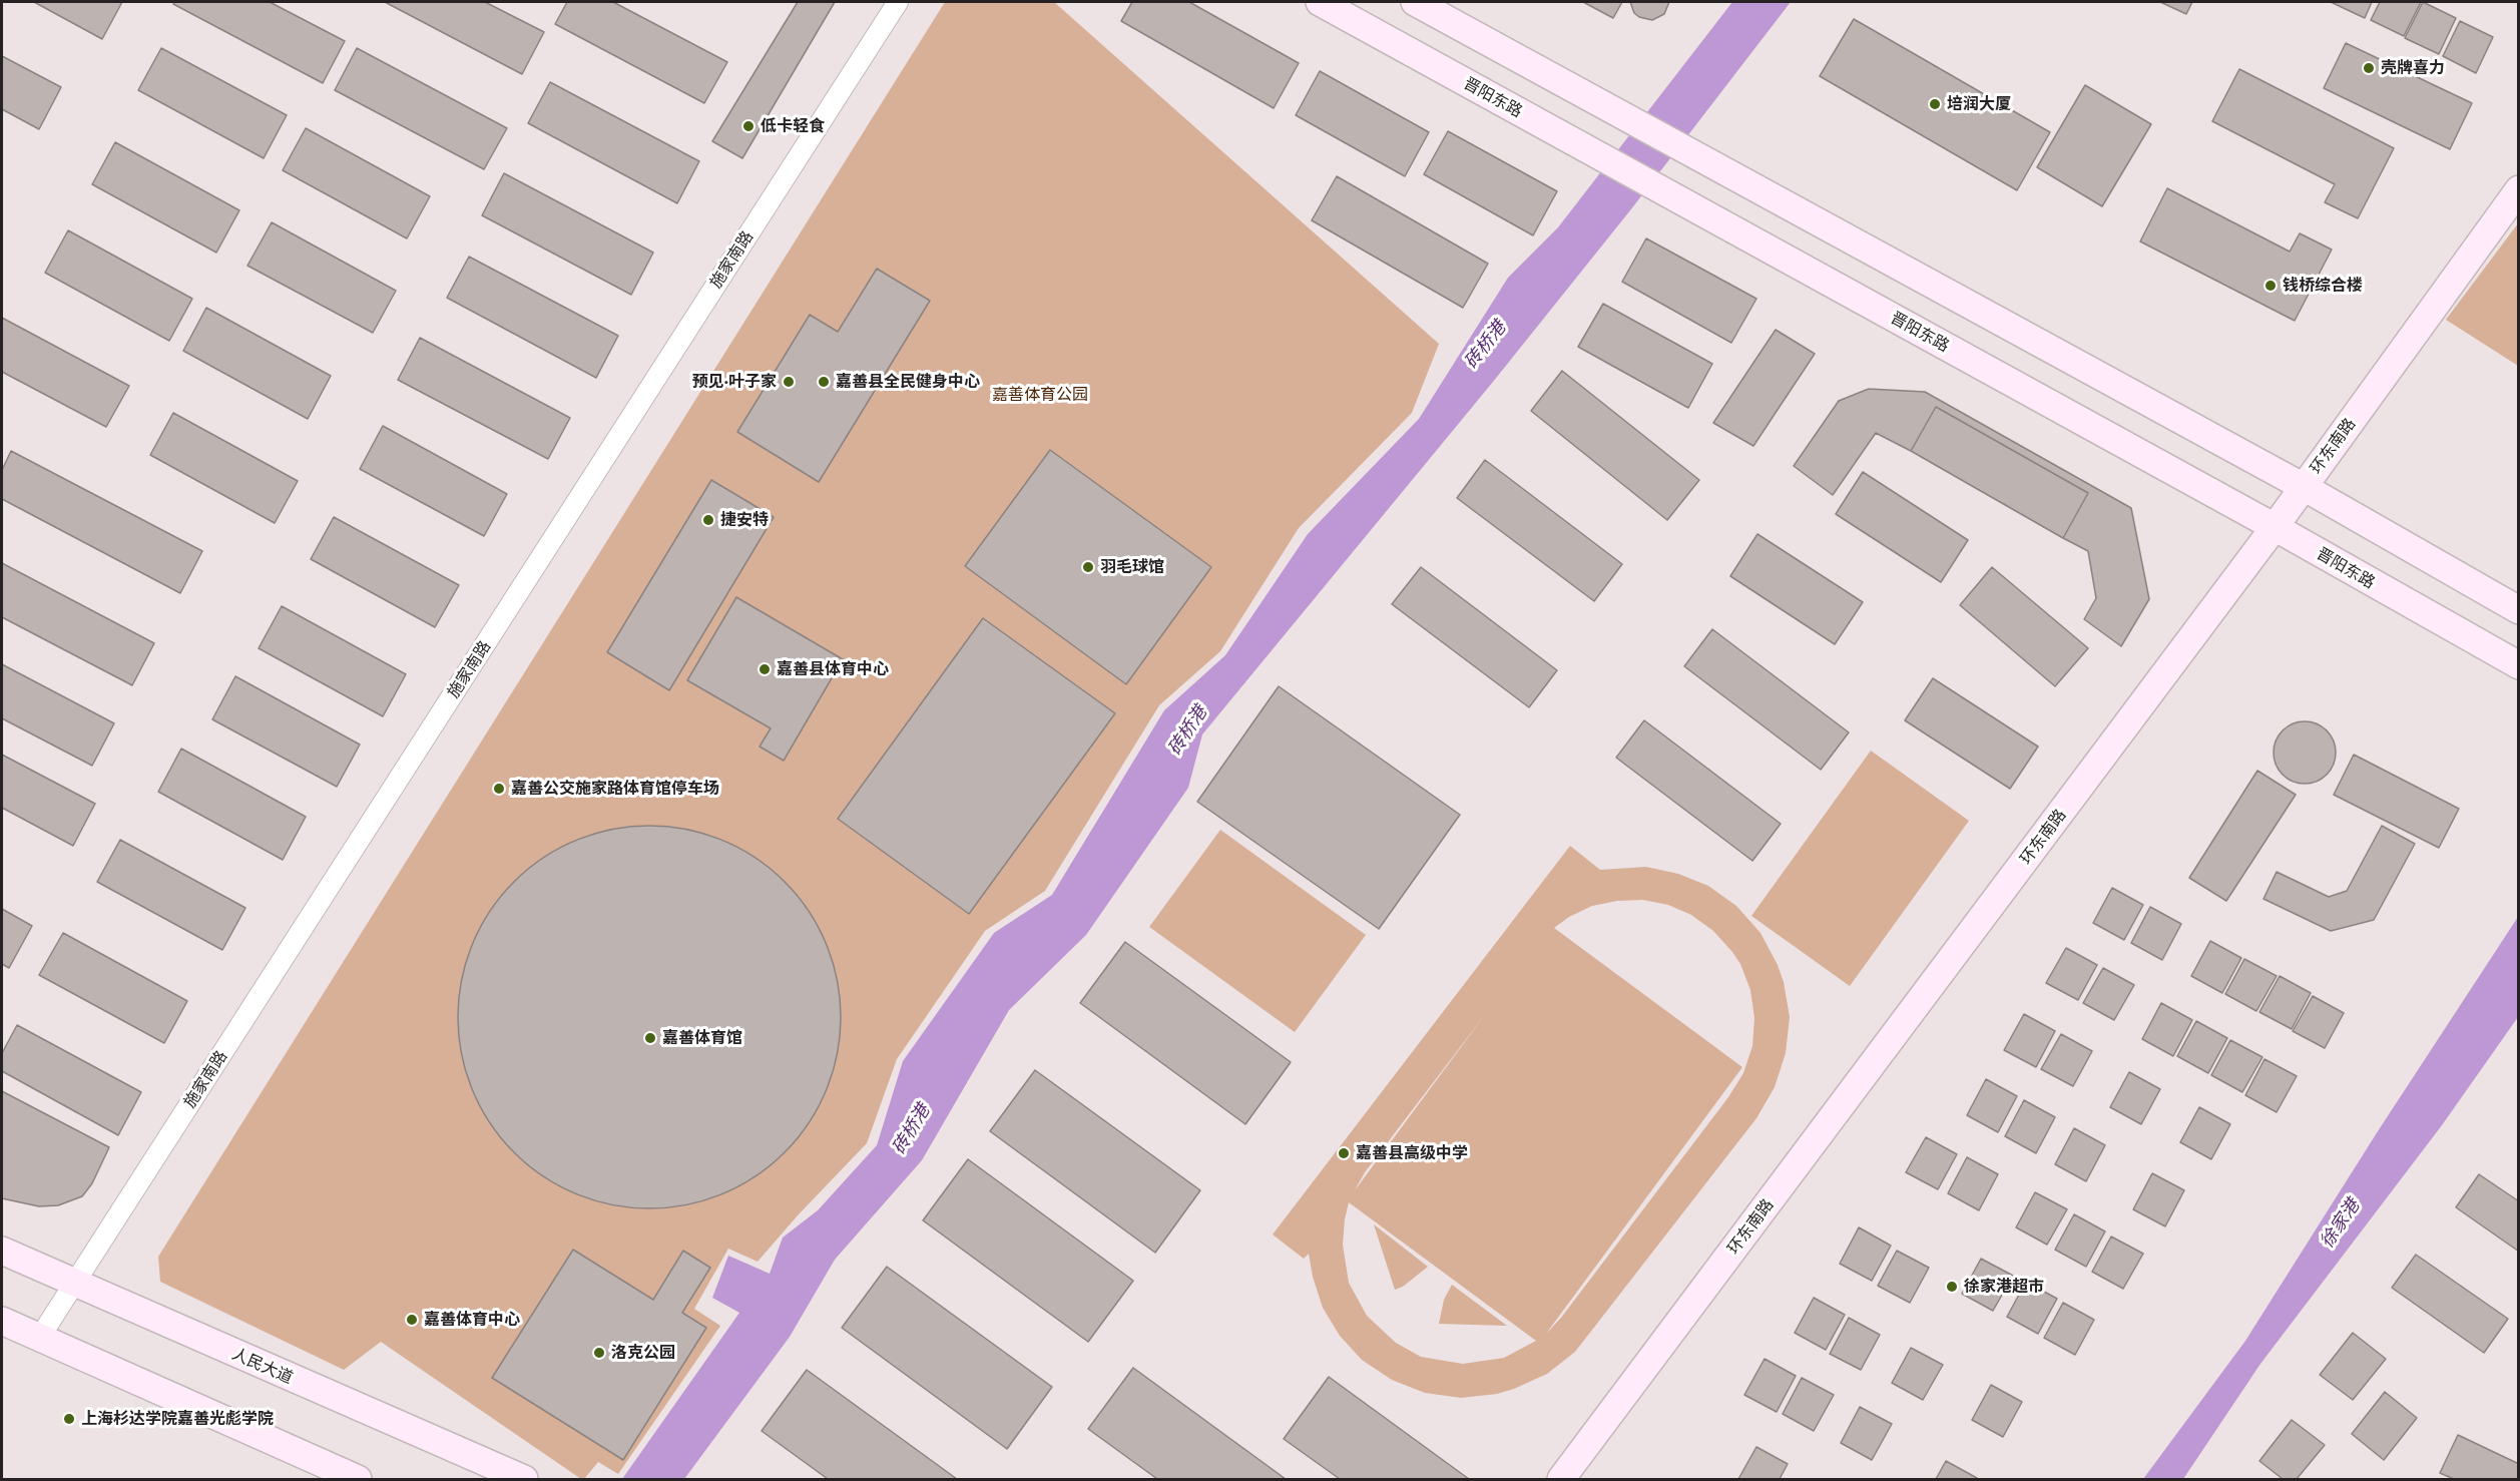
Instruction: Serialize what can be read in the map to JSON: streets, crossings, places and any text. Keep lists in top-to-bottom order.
{
  "streets": {
    "main road": ["晋阳东路", "环东南路", "人民大道"],
    "street": ["施家南路"]
  },
  "crossings": [
    ["晋阳东路", "环东南路"],
    ["施家南路", "人民大道"]
  ],
  "water": ["砖桥港", "徐家港"],
  "parks": ["嘉善体育公园"],
  "places": [
    "壳牌喜力",
    "培润大厦",
    "低卡轻食",
    "钱桥综合楼",
    "预见·叶子家",
    "嘉善县全民健身中心",
    "捷安特",
    "羽毛球馆",
    "嘉善县体育中心",
    "嘉善公交施家路体育馆停车场",
    "嘉善体育馆",
    "嘉善县高级中学",
    "徐家港超市",
    "嘉善体育中心",
    "洛克公园",
    "上海杉达学院嘉善光彪学院"
  ]
}
